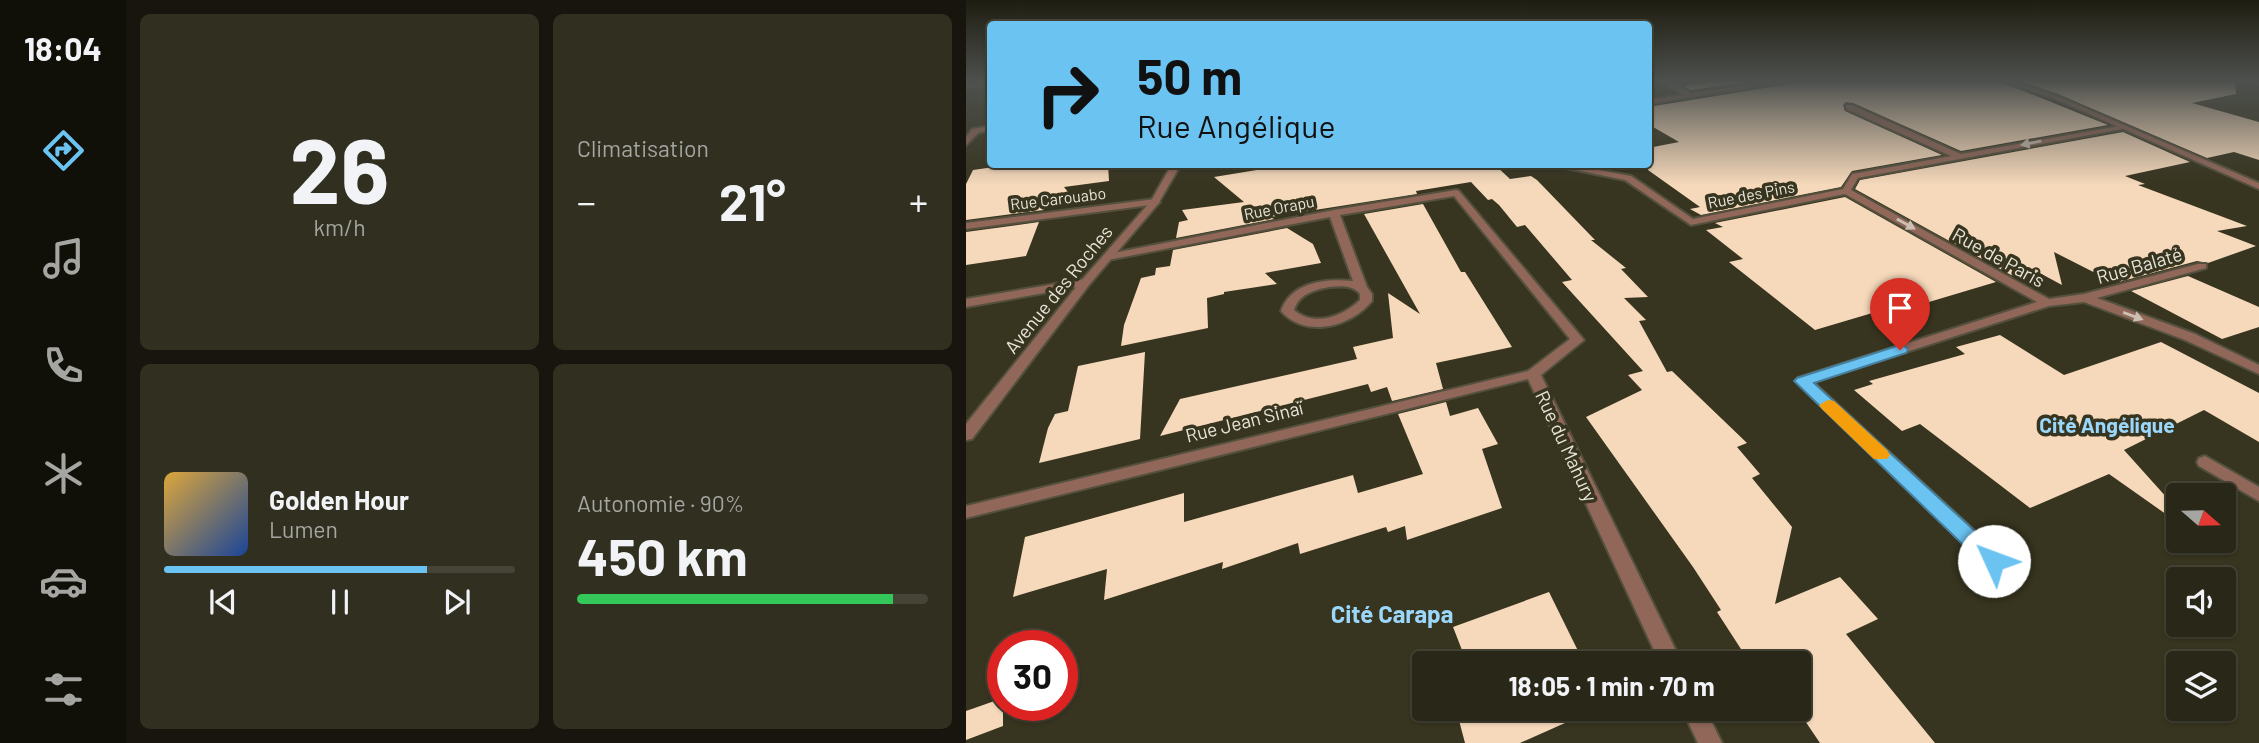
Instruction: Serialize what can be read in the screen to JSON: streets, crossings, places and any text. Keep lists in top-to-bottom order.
{
  "streets": {
    "street": [
      "Rue des Pins",
      "Rue Carouabo",
      "Rue Orapu",
      "Rue de Paris",
      "Rue Balaté",
      "Avenue des Roches",
      "Rue Jean Sinaï",
      "Rue du Mahury"
    ]
  },
  "crossings": [
    ["Rue des Pins", "Rue de Paris"],
    ["Rue Carouabo", "Avenue des Roches"],
    ["Rue Orapu", "Avenue des Roches"],
    ["Rue Orapu", "Rue du Mahury"],
    ["Rue de Paris", "Rue Balaté"],
    ["Rue Jean Sinaï", "Rue du Mahury"]
  ],
  "one_way": ["Rue de Paris"],
  "districts": ["Cité Angélique", "Cité Carapa"],
  "north": "right",
  "page": {
    "tabs": "18:04",
    "tile": [
      ["26", "km/h"],
      "Climatisation",
      ["Autonomie · 90%", "450 km"]
    ],
    "turn": ["50 m", "Rue Angélique"],
    "heat": ["−", "21°", "+"],
    "song": ["Golden Hour", "Lumen"],
    "limit": "30",
    "trip": "18:05 · 1 min · 70 m"
  }
}
